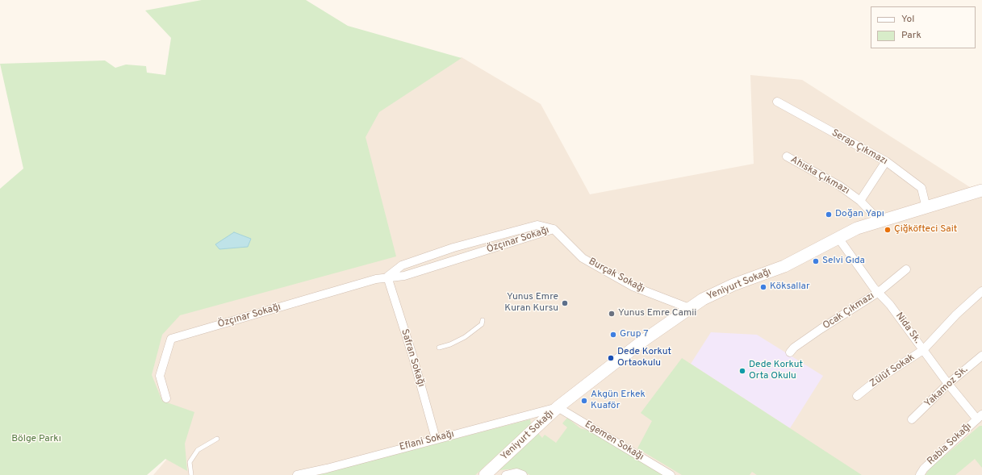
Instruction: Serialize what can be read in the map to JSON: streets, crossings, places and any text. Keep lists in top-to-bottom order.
{
  "streets": {
    "street": [
      "Serap Çıkmazı",
      "Ahıska Çıkmazı",
      "Özçınar Sokağı",
      "Burçak Sokağı",
      "Yeniyurt Sokağı",
      "Ocak Çıkmazı",
      "Nida Sk.",
      "Safran Sokağı",
      "Zülüf Sokak",
      "Yakamoz Sk.",
      "Eflani Sokağı",
      "Egemen Sokağı",
      "Rabia Sokağı"
    ]
  },
  "crossings": [
    ["Serap Çıkmazı", "Yeniyurt Sokağı"],
    ["Ahıska Çıkmazı", "Yeniyurt Sokağı"],
    ["Özçınar Sokağı", "Burçak Sokağı"],
    ["Özçınar Sokağı", "Safran Sokağı"],
    ["Burçak Sokağı", "Yeniyurt Sokağı"],
    ["Yeniyurt Sokağı", "Nida Sk."],
    ["Yeniyurt Sokağı", "Eflani Sokağı"],
    ["Yeniyurt Sokağı", "Egemen Sokağı"],
    ["Ocak Çıkmazı", "Nida Sk."],
    ["Nida Sk.", "Zülüf Sokak"],
    ["Nida Sk.", "Yakamoz Sk."],
    ["Nida Sk.", "Rabia Sokağı"],
    ["Safran Sokağı", "Eflani Sokağı"],
    ["Eflani Sokağı", "Egemen Sokağı"]
  ],
  "parks": ["Bölge Parkı"],
  "places": [
    "Doğan Yapı",
    "Çiğköfteci Sait",
    "Selvi Gıda",
    "Köksallar",
    "Yunus Emre Kuran Kursu",
    "Yunus Emre Camii",
    "Grup 7",
    "Dede Korkut Ortaokulu",
    "Dede Korkut Orta Okulu",
    "Akgün Erkek Kuaför"
  ],
  "legend": ["Yol", "Park"]
}
